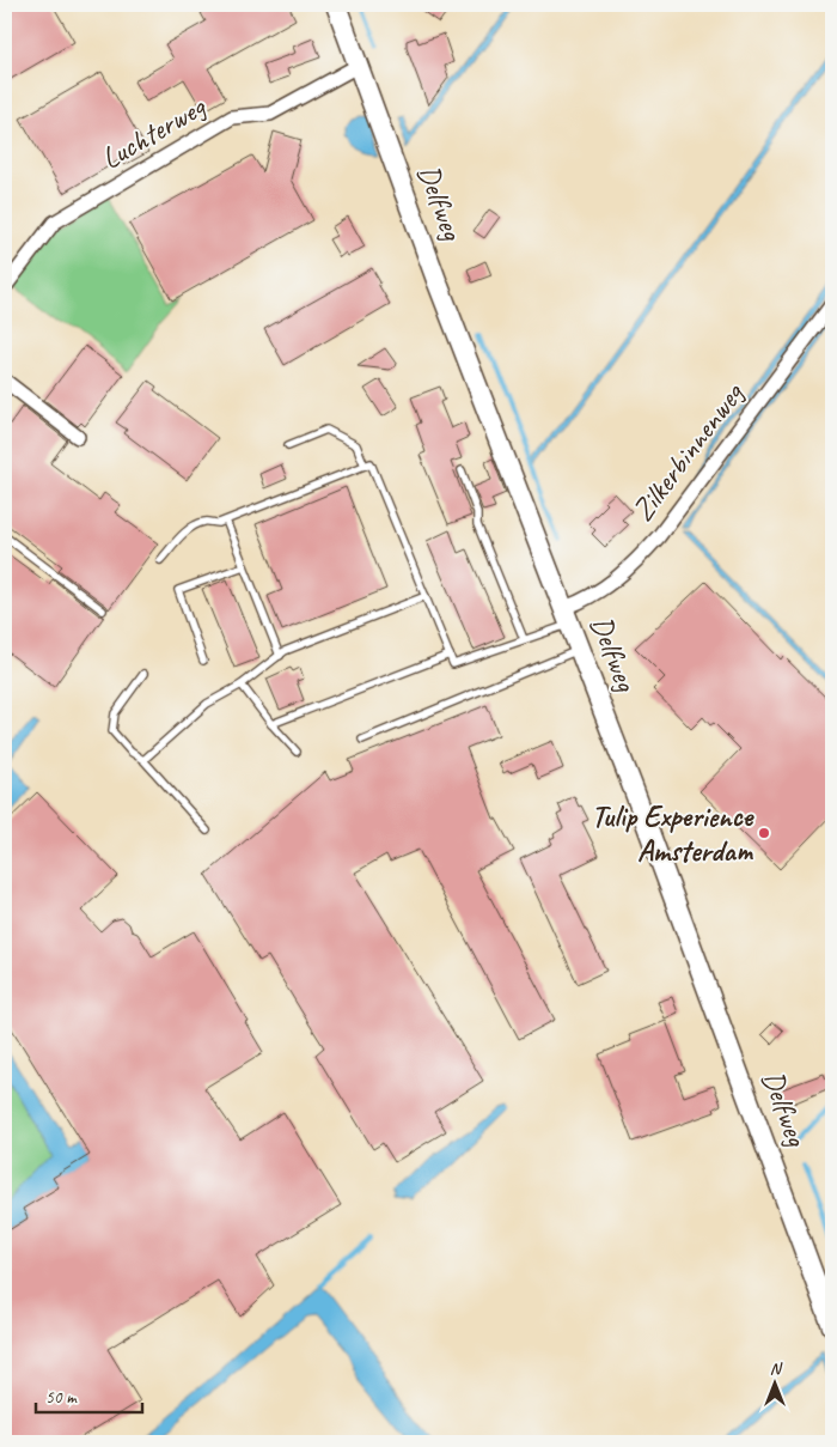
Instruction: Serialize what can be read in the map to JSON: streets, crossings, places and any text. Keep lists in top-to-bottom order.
{
  "streets": {
    "main road": ["Delfweg"],
    "street": ["Luchterweg", "Zilkerbinnenweg"]
  },
  "crossings": [
    ["Luchterweg", "Delfweg"],
    ["Delfweg", "Zilkerbinnenweg"]
  ],
  "places": ["Tulip Experience Amsterdam"],
  "scale_bar": "50 m",
  "north": "top"
}
